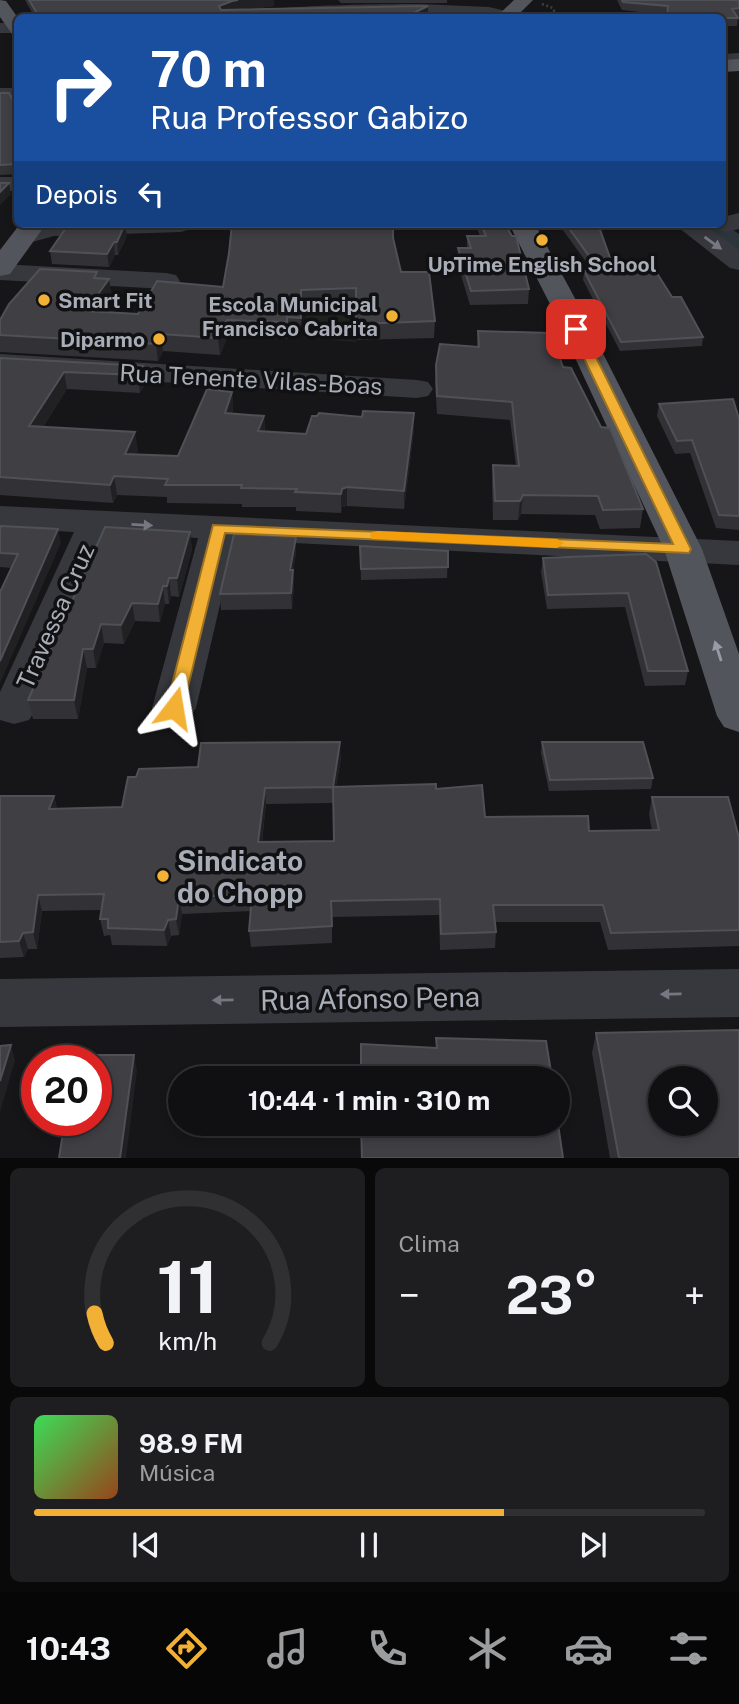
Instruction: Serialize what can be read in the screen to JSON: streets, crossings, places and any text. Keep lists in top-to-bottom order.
{
  "streets": {
    "street": ["Rua Tenente Vilas-Boas", "Travessa Cruz", "Rua Afonso Pena"]
  },
  "one_way": ["Rua Afonso Pena"],
  "places": [
    "UpTime English School",
    "Smart Fit",
    "Escola Municipal Francisco Cabrita",
    "Diparmo",
    "Sindicato do Chopp"
  ],
  "page": {
    "turn": ["70 m", "Rua Professor Gabizo"],
    "then": "Depois",
    "limit": "20",
    "trip": "10:44 · 1 min · 310 m",
    "tile": "Clima",
    "heat": ["−", "23°", "+"],
    "song": ["98.9 FM", "Música"],
    "tabs": "10:43",
    "gauge": ["11", "km/h"]
  }
}
